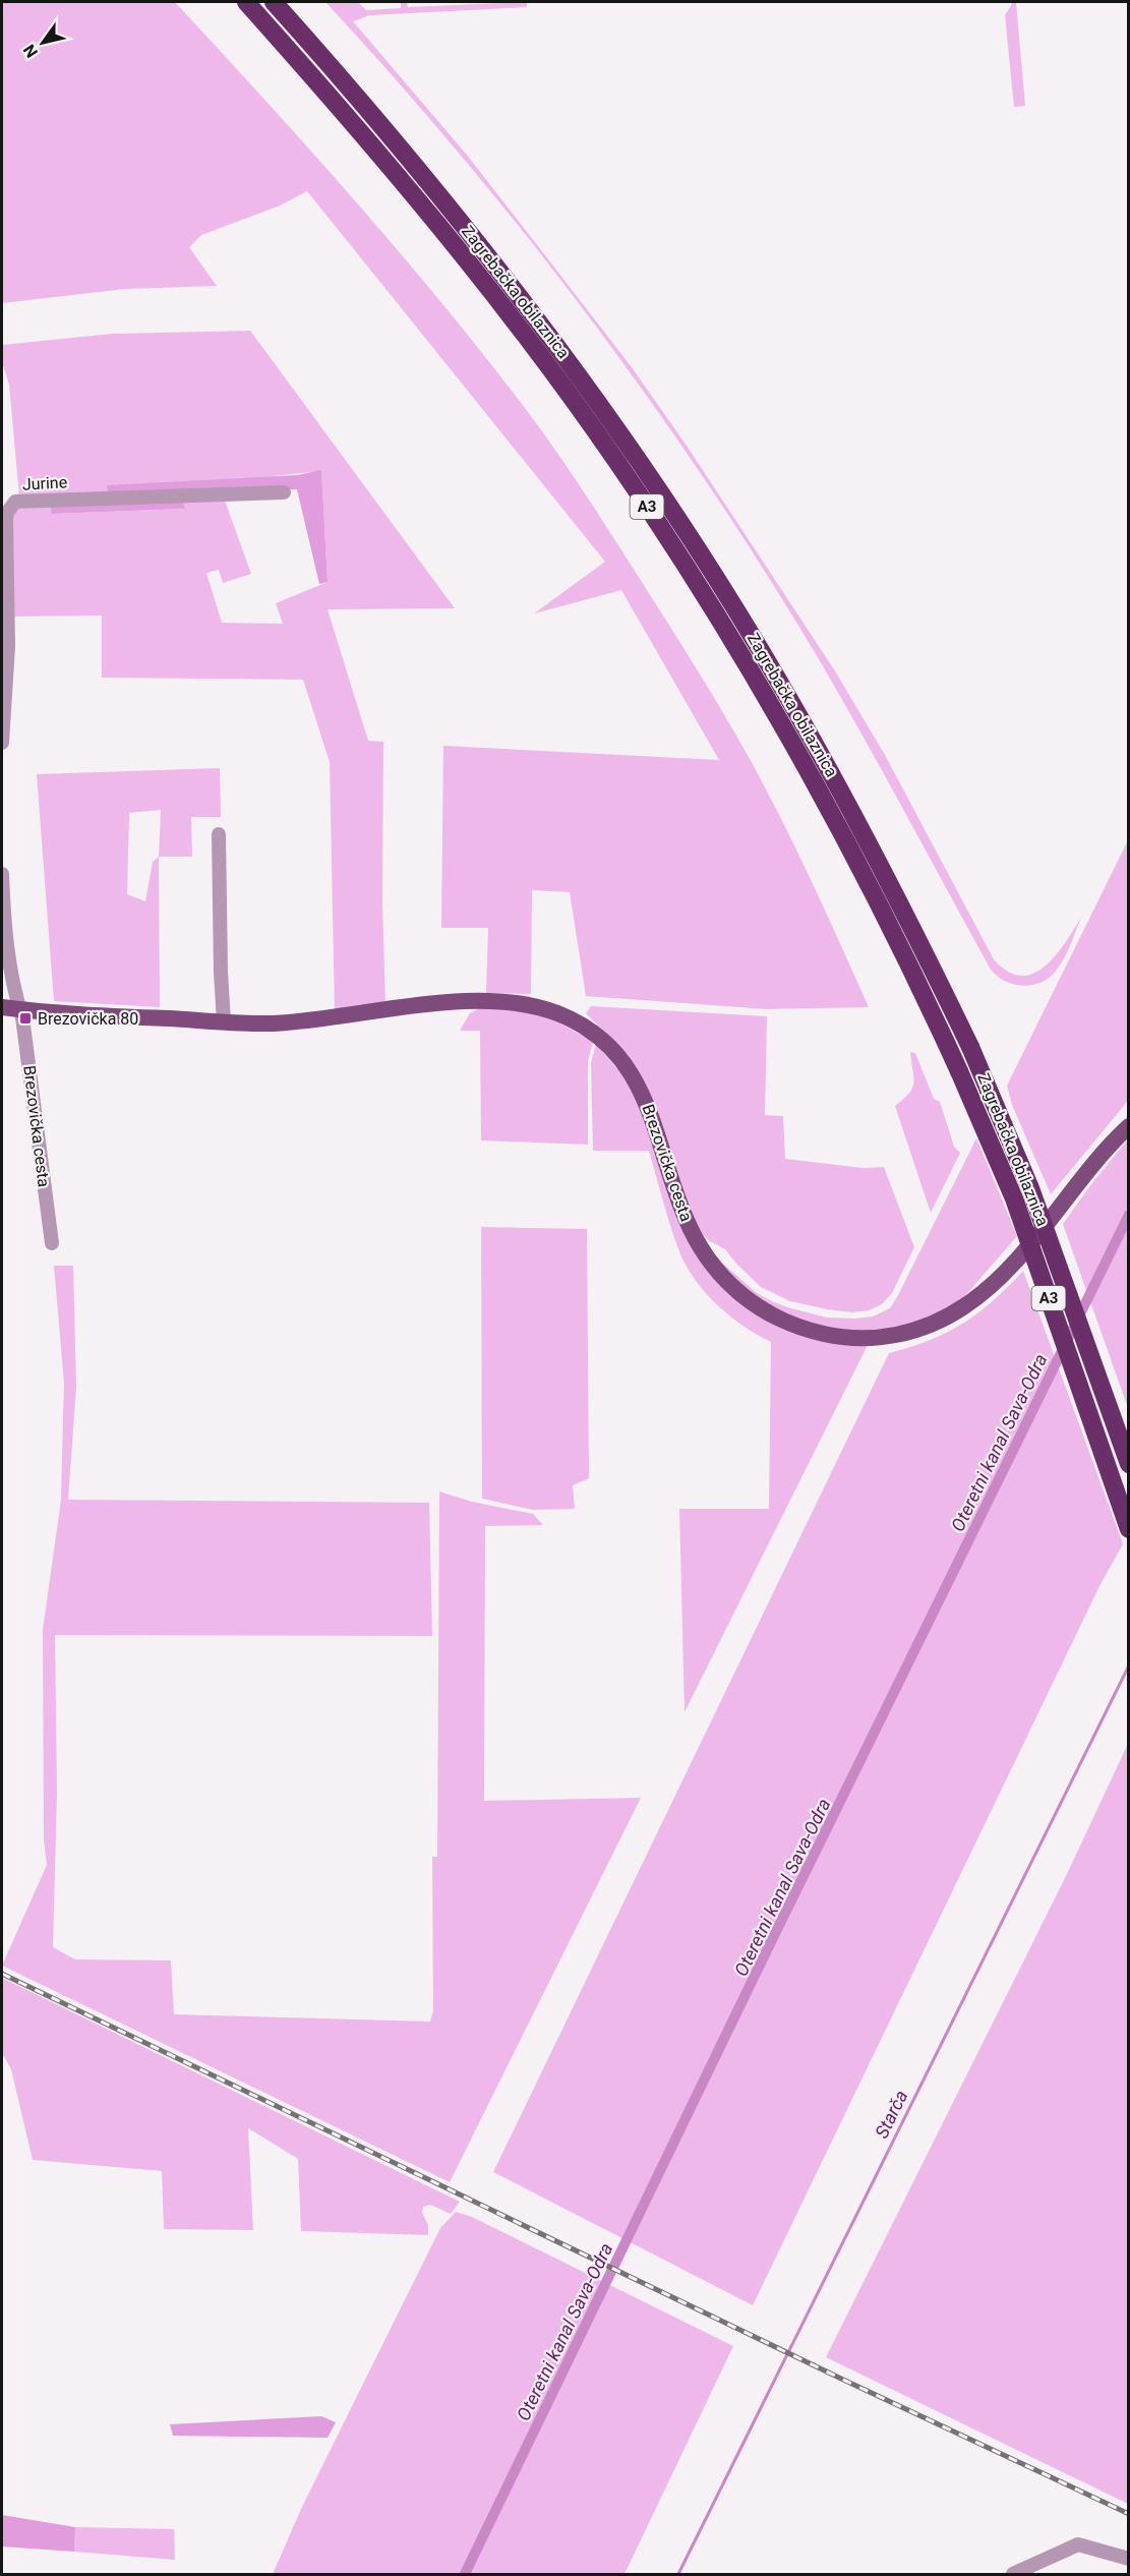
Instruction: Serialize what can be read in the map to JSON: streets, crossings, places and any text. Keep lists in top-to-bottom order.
{
  "streets": {
    "highway": ["Zagrebačka obilaznica", "A3"],
    "main road": ["Brezovička cesta"],
    "street": ["Jurine"]
  },
  "water": ["Oteretni kanal Sava-Odra", "Starča"],
  "places": {
    "transit": ["Brezovička 80"]
  },
  "north": "bottom left"
}
